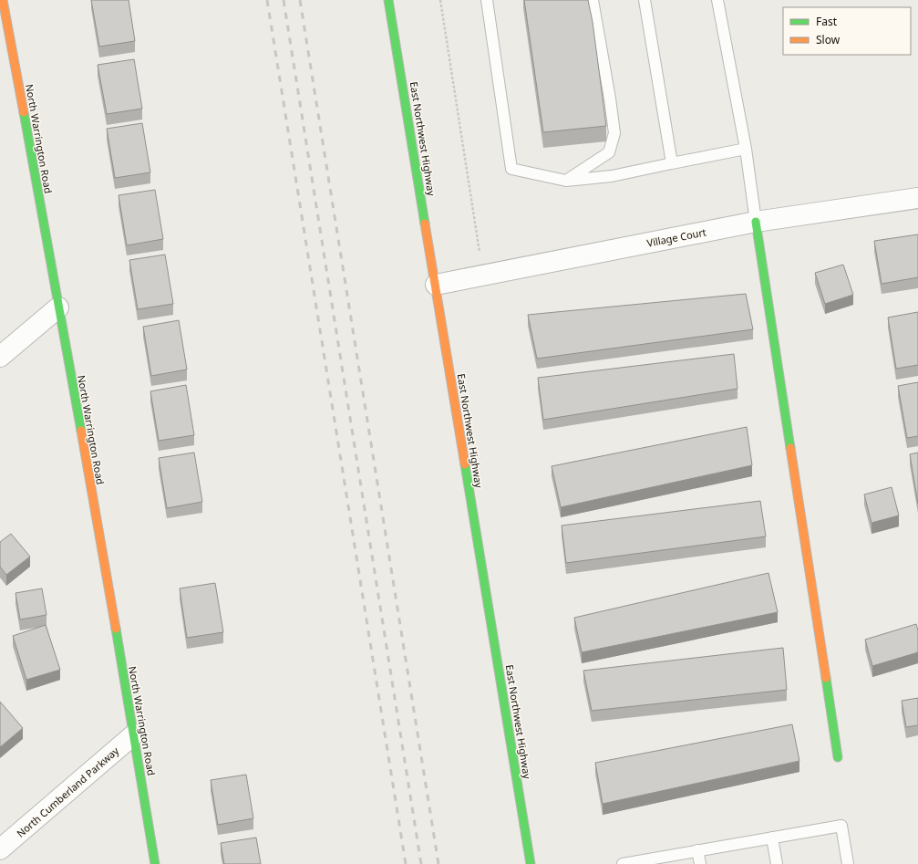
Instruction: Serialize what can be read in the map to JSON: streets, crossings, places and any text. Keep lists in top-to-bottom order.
{
  "streets": {
    "street": [
      "North Warrington Road",
      "East Northwest Highway",
      "Village Court",
      "North Cumberland Parkway"
    ]
  },
  "crossings": [
    ["North Warrington Road", "North Cumberland Parkway"],
    ["East Northwest Highway", "Village Court"]
  ],
  "legend": ["Fast", "Slow"]
}
